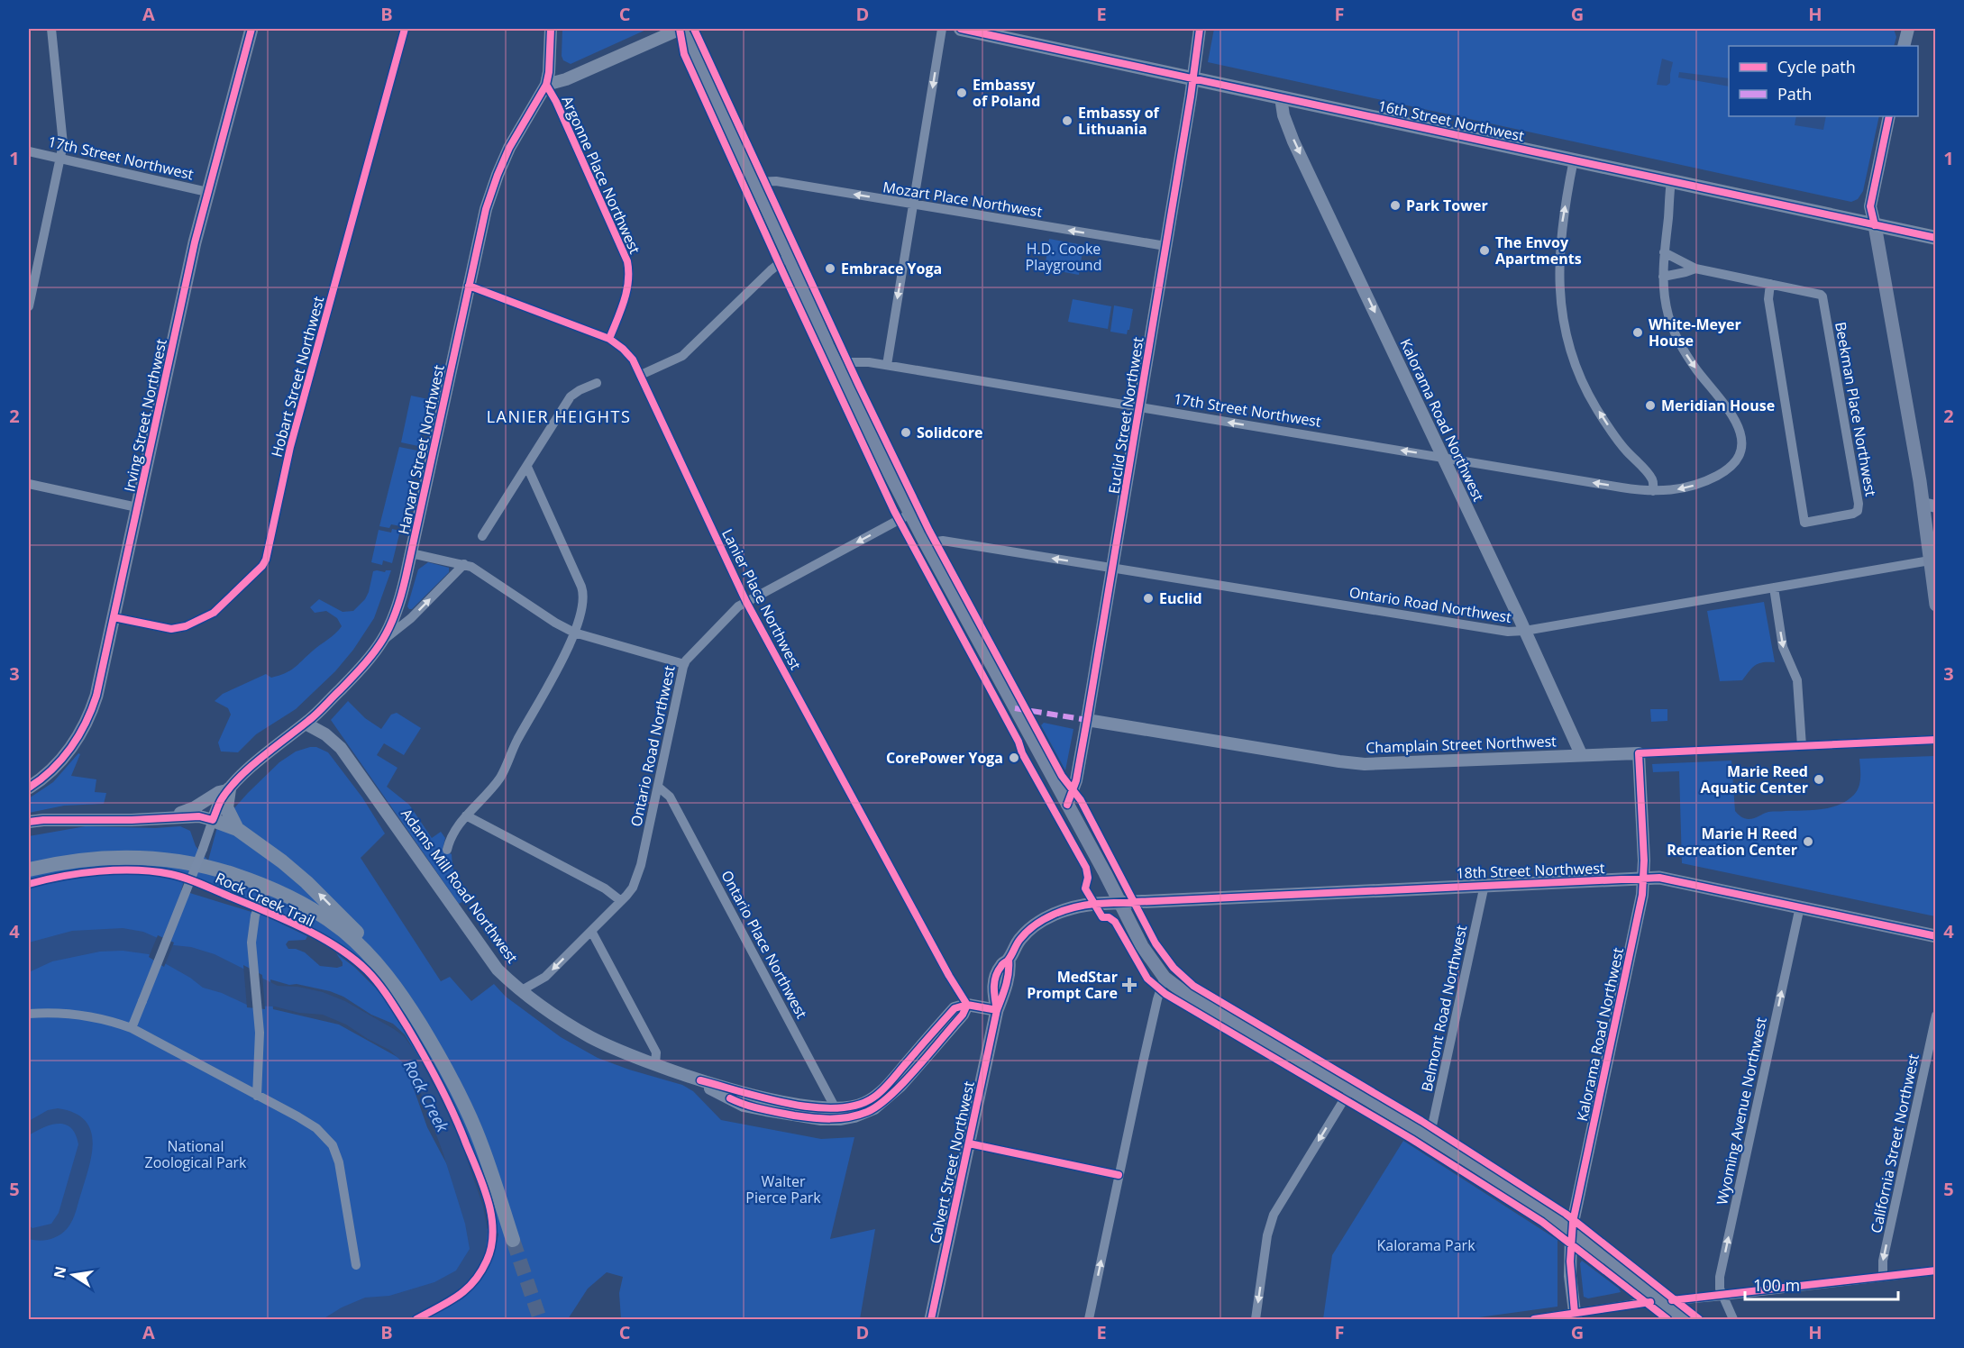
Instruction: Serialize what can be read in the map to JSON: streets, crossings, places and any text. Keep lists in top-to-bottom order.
{
  "streets": {
    "main road": [
      "16th Street Northwest",
      "Irving Street Northwest",
      "18th Street Northwest",
      "Calvert Street Northwest"
    ],
    "street": [
      "17th Street Northwest",
      "Argonne Place Northwest",
      "Mozart Place Northwest",
      "Hobart Street Northwest",
      "Beekman Place Northwest",
      "Euclid Street Northwest",
      "Kalorama Road Northwest",
      "Harvard Street Northwest",
      "Lanier Place Northwest",
      "Ontario Road Northwest",
      "Champlain Street Northwest",
      "Adams Mill Road Northwest",
      "Ontario Place Northwest",
      "Belmont Road Northwest",
      "Wyoming Avenue Northwest",
      "California Street Northwest"
    ],
    "cycle path": ["Rock Creek Trail"]
  },
  "crossings": [
    ["16th Street Northwest", "17th Street Northwest"],
    ["16th Street Northwest", "Euclid Street Northwest"],
    ["16th Street Northwest", "Kalorama Road Northwest"],
    ["17th Street Northwest", "Beekman Place Northwest"],
    ["17th Street Northwest", "Irving Street Northwest"],
    ["17th Street Northwest", "Euclid Street Northwest"],
    ["17th Street Northwest", "Kalorama Road Northwest"],
    ["Argonne Place Northwest", "Harvard Street Northwest"],
    ["Argonne Place Northwest", "Lanier Place Northwest"],
    ["Mozart Place Northwest", "Euclid Street Northwest"],
    ["Hobart Street Northwest", "Irving Street Northwest"],
    ["Euclid Street Northwest", "Ontario Road Northwest"],
    ["Euclid Street Northwest", "Champlain Street Northwest"],
    ["Kalorama Road Northwest", "Ontario Road Northwest"],
    ["Kalorama Road Northwest", "Champlain Street Northwest"],
    ["Kalorama Road Northwest", "18th Street Northwest"],
    ["Harvard Street Northwest", "Lanier Place Northwest"],
    ["Harvard Street Northwest", "Adams Mill Road Northwest"],
    ["Lanier Place Northwest", "Ontario Road Northwest"],
    ["Lanier Place Northwest", "Adams Mill Road Northwest"],
    ["Ontario Road Northwest", "Adams Mill Road Northwest"],
    ["Ontario Road Northwest", "Ontario Place Northwest"],
    ["18th Street Northwest", "Belmont Road Northwest"],
    ["18th Street Northwest", "Wyoming Avenue Northwest"],
    ["Adams Mill Road Northwest", "Ontario Place Northwest"]
  ],
  "one_way": ["Mozart Place Northwest", "Wyoming Avenue Northwest", "California Street Northwest"],
  "districts": ["LANIER HEIGHTS"],
  "water": ["Rock Creek"],
  "parks": [
    "H.D. Cooke Playground",
    "National Zoological Park",
    "Walter Pierce Park",
    "Kalorama Park"
  ],
  "places": {
    "other": [
      "Embassy of Poland",
      "Embassy of Lithuania",
      "Park Tower",
      "The Envoy Apartments",
      "Embrace Yoga",
      "White-Meyer House",
      "Meridian House",
      "Solidcore",
      "Euclid",
      "CorePower Yoga",
      "Marie Reed Aquatic Center",
      "Marie H Reed Recreation Center"
    ],
    "health": ["MedStar Prompt Care"]
  },
  "legend": ["Cycle path", "Path"],
  "scale_bar": "100 m",
  "north": "left",
  "grid": {
    "columns": [
      "A",
      "B",
      "C",
      "D",
      "E",
      "F",
      "G",
      "H"
    ],
    "rows": [
      "1",
      "2",
      "3",
      "4",
      "5"
    ]
  }
}
